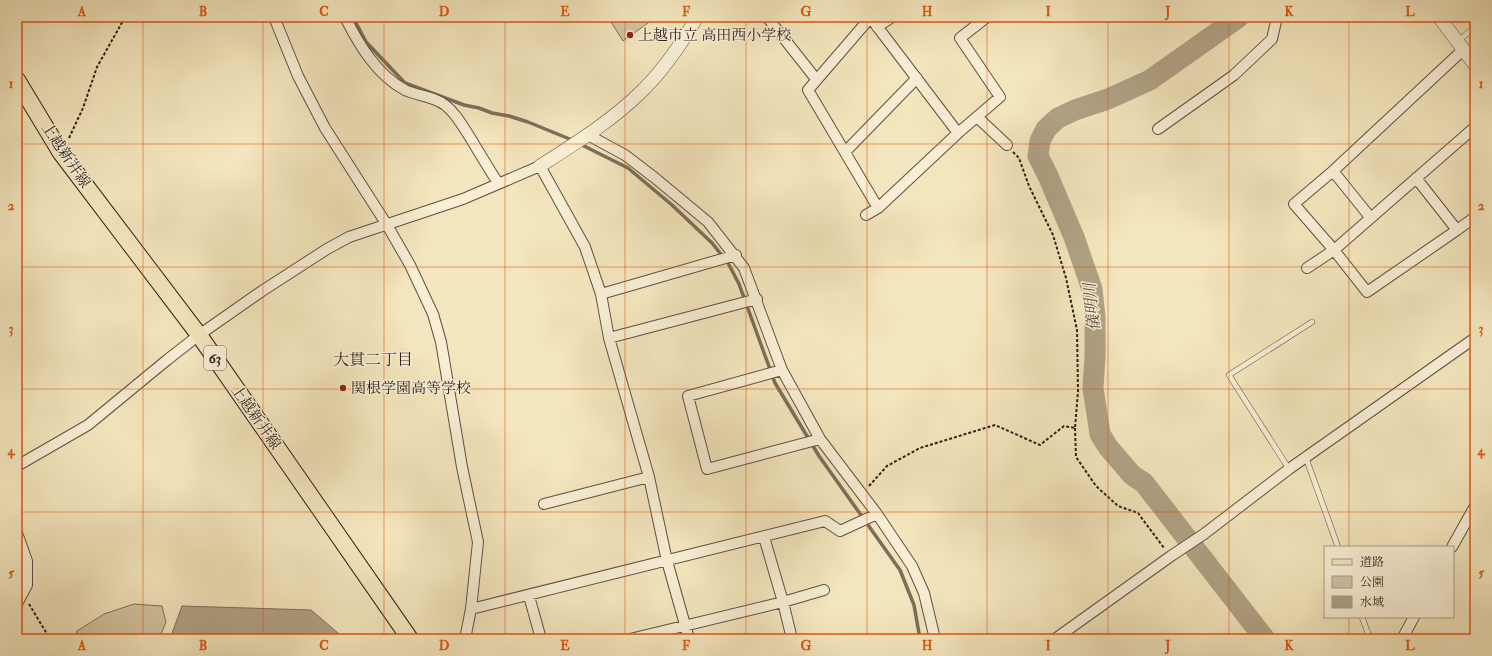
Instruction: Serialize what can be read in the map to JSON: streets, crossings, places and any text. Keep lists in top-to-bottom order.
{
  "streets": {
    "main road": ["上越新井線", "63"]
  },
  "districts": ["大貫二丁目"],
  "water": ["儀明川"],
  "places": ["上越市立 高田西小学校", "関根学園高等学校"],
  "legend": ["道路", "公園", "水域"],
  "grid": {
    "columns": [
      "A",
      "B",
      "C",
      "D",
      "E",
      "F",
      "G",
      "H",
      "I",
      "J",
      "K",
      "L"
    ],
    "rows": [
      "1",
      "2",
      "3",
      "4",
      "5"
    ]
  }
}
